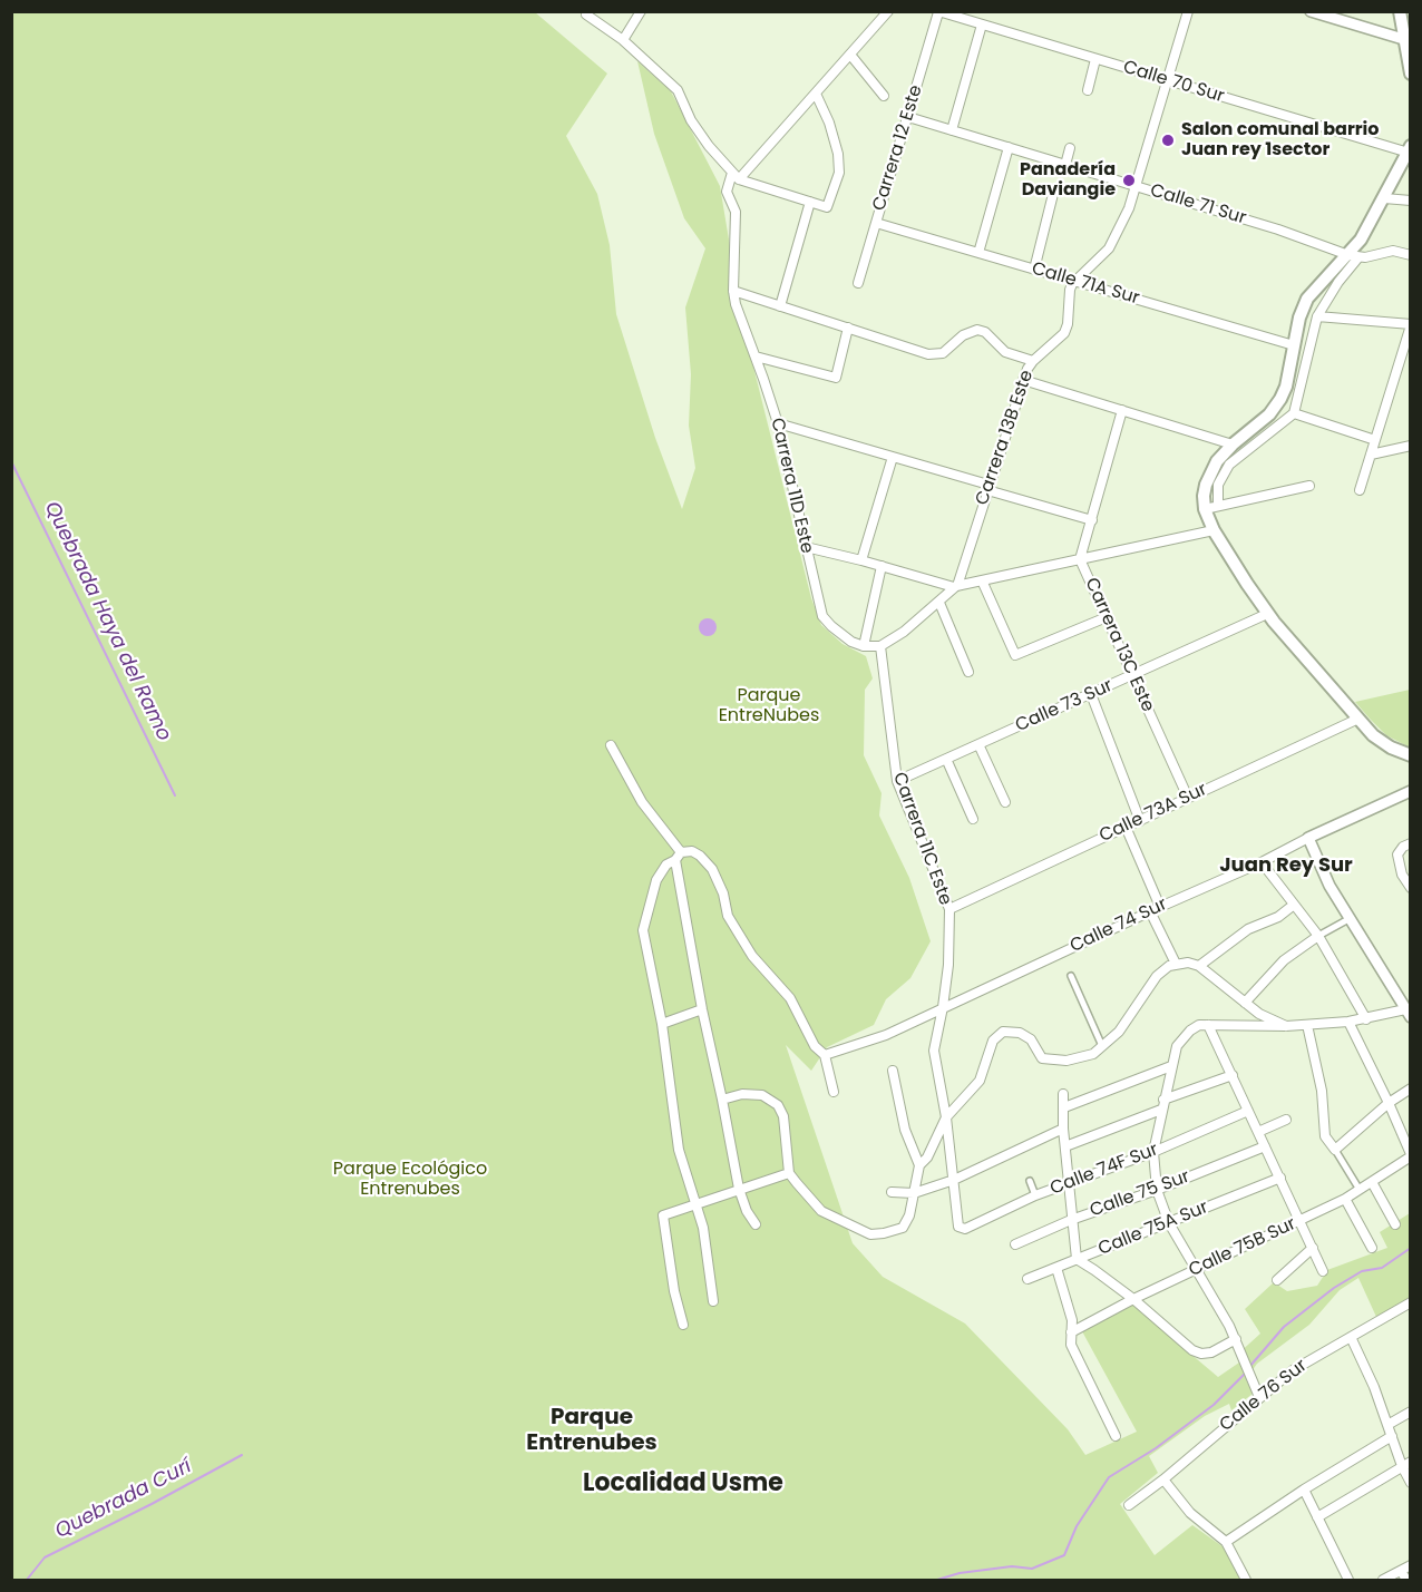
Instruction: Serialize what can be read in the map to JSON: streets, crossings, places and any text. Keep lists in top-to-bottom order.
{
  "streets": {
    "street": [
      "Calle 70 Sur",
      "Carrera 12 Este",
      "Calle 71 Sur",
      "Calle 71A Sur",
      "Carrera 13B Este",
      "Carrera 11D Este",
      "Carrera 13C Este",
      "Calle 73 Sur",
      "Calle 73A Sur",
      "Carrera 11C Este",
      "Calle 74 Sur",
      "Calle 74F Sur",
      "Calle 75 Sur",
      "Calle 75A Sur",
      "Calle 75B Sur",
      "Calle 76 Sur"
    ]
  },
  "crossings": [
    ["Calle 70 Sur", "Carrera 12 Este"],
    ["Carrera 12 Este", "Calle 71 Sur"],
    ["Carrera 12 Este", "Calle 71A Sur"],
    ["Calle 71A Sur", "Carrera 13B Este"],
    ["Carrera 13C Este", "Calle 73 Sur"],
    ["Carrera 13C Este", "Calle 73A Sur"],
    ["Calle 73 Sur", "Carrera 11C Este"],
    ["Calle 73A Sur", "Carrera 11C Este"],
    ["Carrera 11C Este", "Calle 74 Sur"],
    ["Carrera 11C Este", "Calle 74F Sur"]
  ],
  "districts": ["Juan Rey Sur", "Parque Entrenubes", "Localidad Usme"],
  "water": ["Quebrada Haya del Ramo", "Quebrada Curí"],
  "parks": ["Parque EntreNubes", "Parque Ecológico Entrenubes"],
  "places": ["Salon comunal barrio Juan rey 1sector", "Panadería Daviangie"]
}
